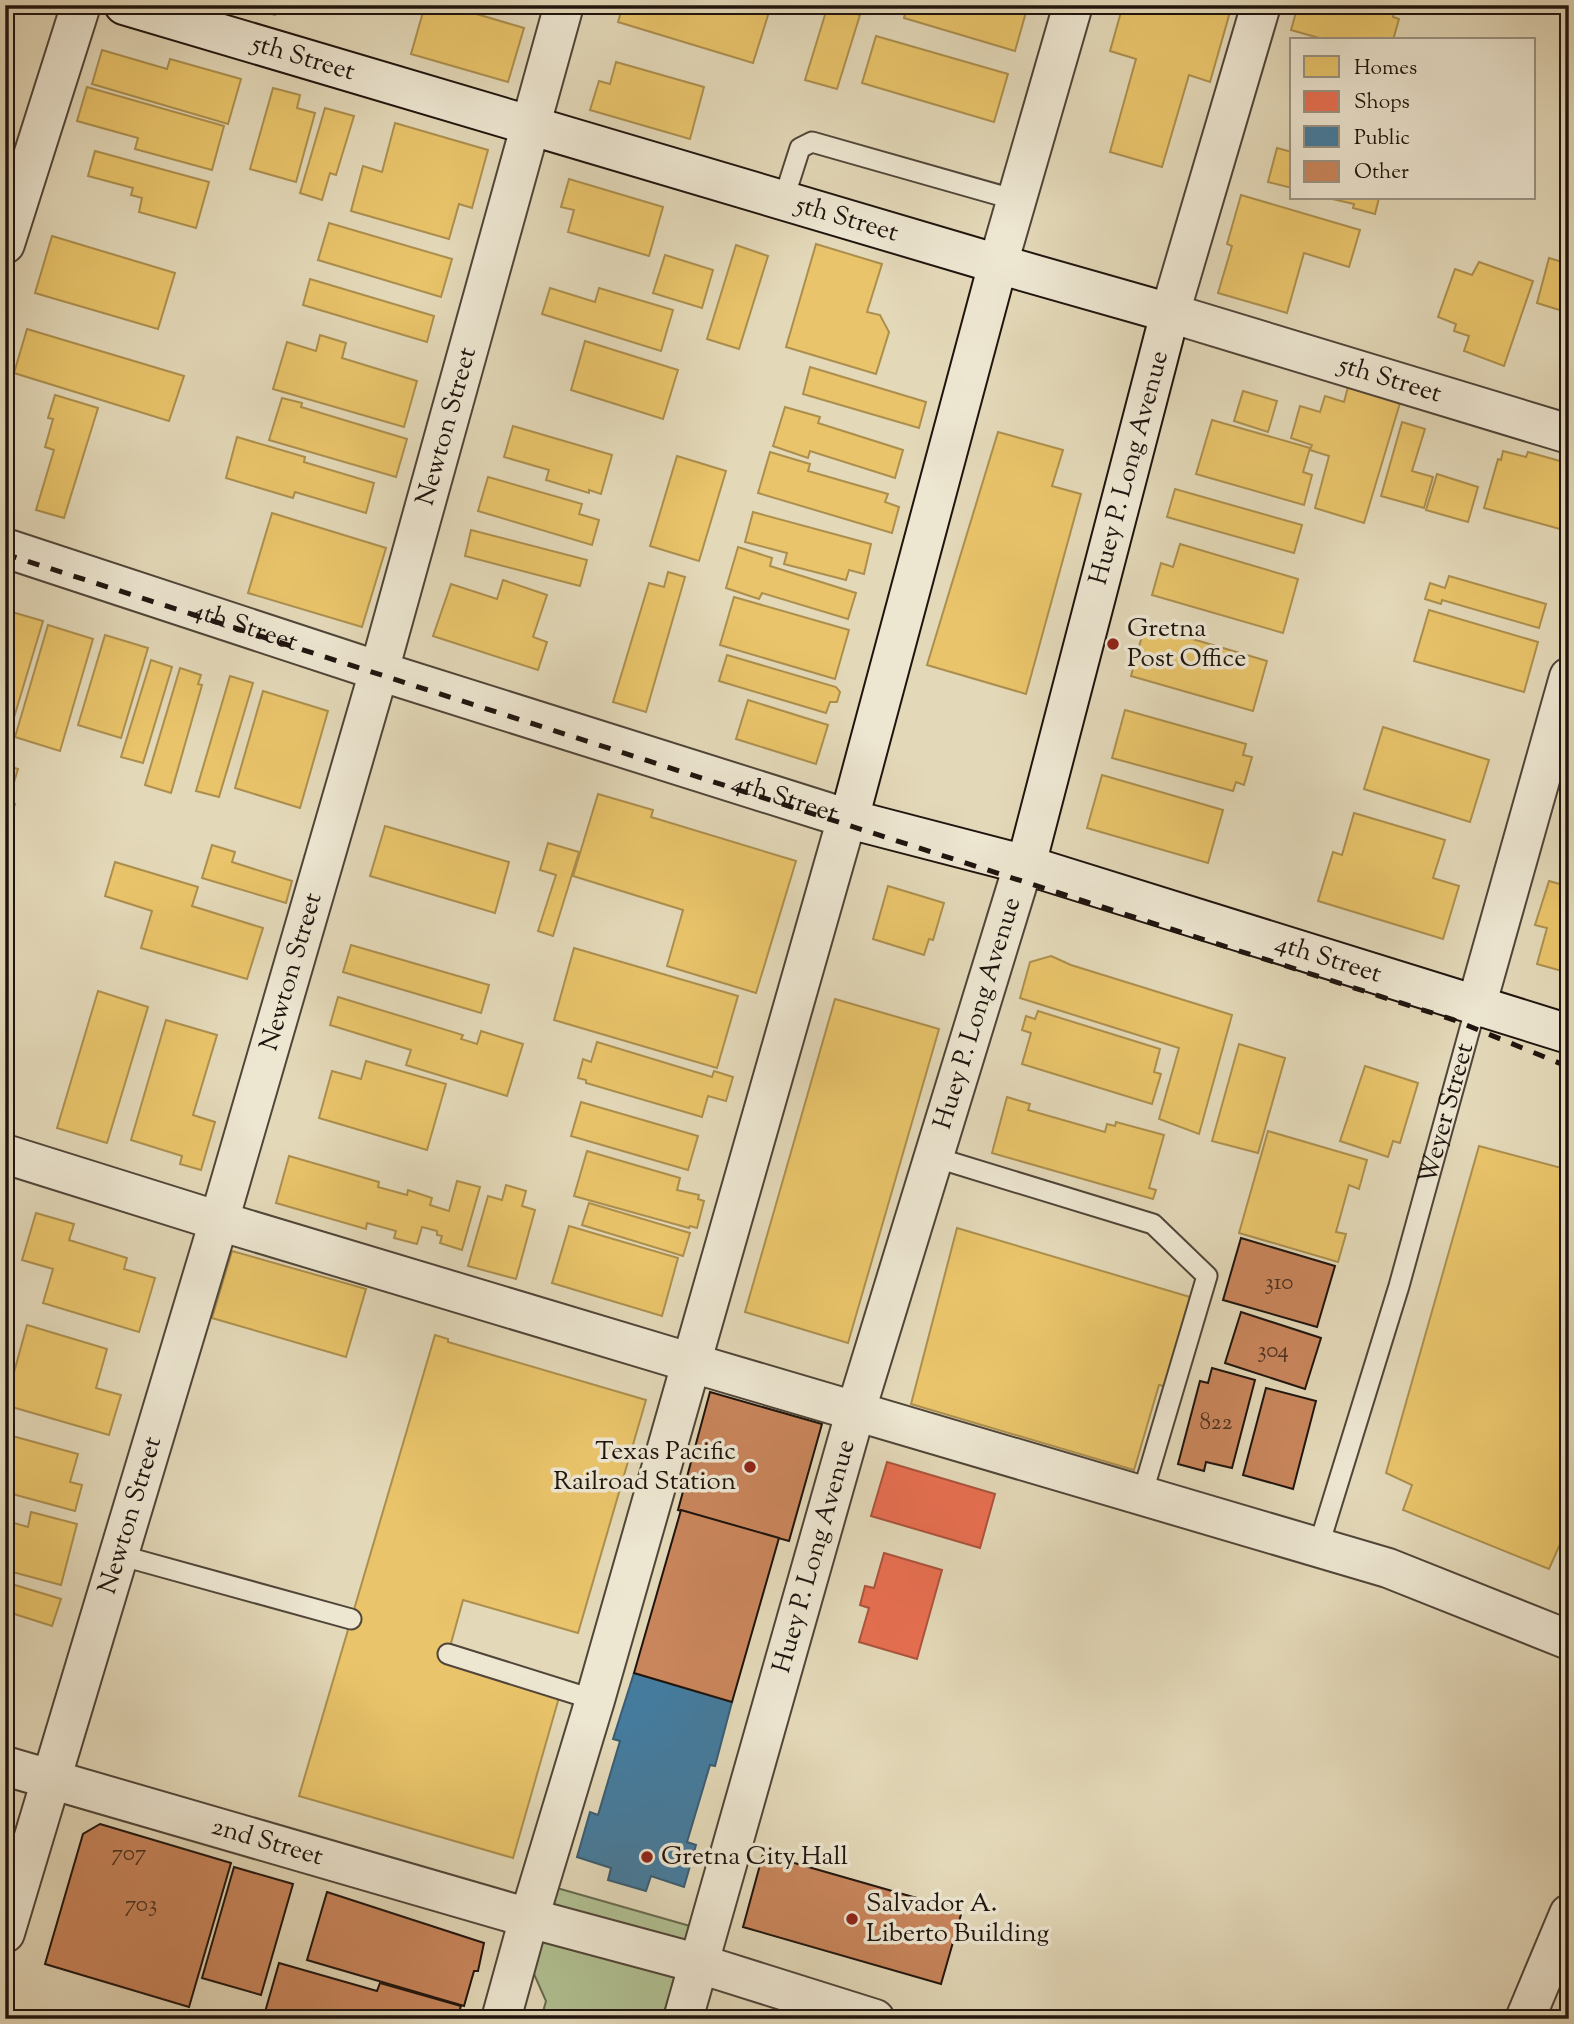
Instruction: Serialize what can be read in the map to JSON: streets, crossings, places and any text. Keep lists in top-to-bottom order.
{
  "streets": {
    "street": [
      "5th Street",
      "Newton Street",
      "Huey P. Long Avenue",
      "4th Street",
      "Weyer Street",
      "2nd Street"
    ]
  },
  "crossings": [
    ["5th Street", "Newton Street"],
    ["5th Street", "Huey P. Long Avenue"],
    ["Newton Street", "4th Street"],
    ["Newton Street", "2nd Street"],
    ["Huey P. Long Avenue", "4th Street"],
    ["Huey P. Long Avenue", "2nd Street"],
    ["4th Street", "Weyer Street"]
  ],
  "places": [
    "Gretna Post Office",
    "Texas Pacific Railroad Station",
    "Gretna City Hall",
    "Salvador A. Liberto Building"
  ],
  "house_numbers": [
    "310",
    "304",
    "822",
    "707",
    "703"
  ],
  "legend": [
    "Homes",
    "Shops",
    "Public",
    "Other"
  ]
}
